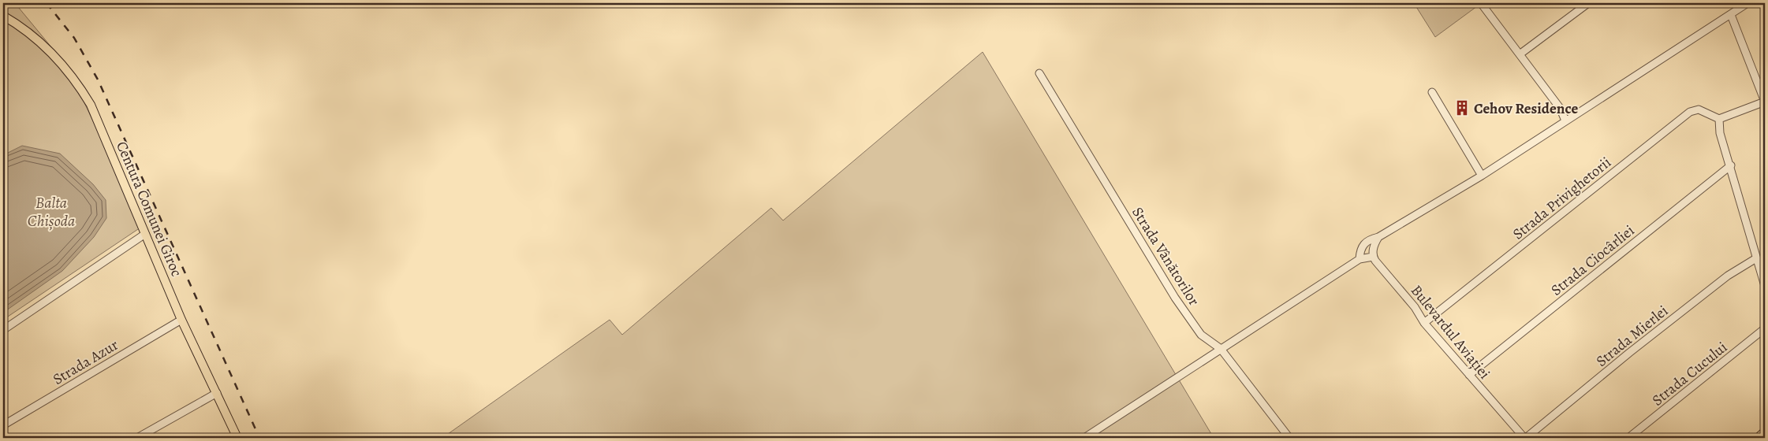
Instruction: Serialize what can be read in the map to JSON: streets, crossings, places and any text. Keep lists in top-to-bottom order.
{
  "streets": {
    "main road": ["Centura Comunei Giroc"],
    "street": [
      "Strada Privighetorii",
      "Strada Vânătorilor",
      "Strada Ciocârliei",
      "Bulevardul Aviației",
      "Strada Mierlei",
      "Strada Azur",
      "Strada Cucului"
    ]
  },
  "crossings": [
    ["Strada Privighetorii", "Bulevardul Aviației"],
    ["Centura Comunei Giroc", "Strada Azur"],
    ["Strada Ciocârliei", "Bulevardul Aviației"],
    ["Bulevardul Aviației", "Strada Mierlei"]
  ],
  "water": ["Balta Chișoda"],
  "places": {
    "building": ["Cehov Residence"]
  }
}
